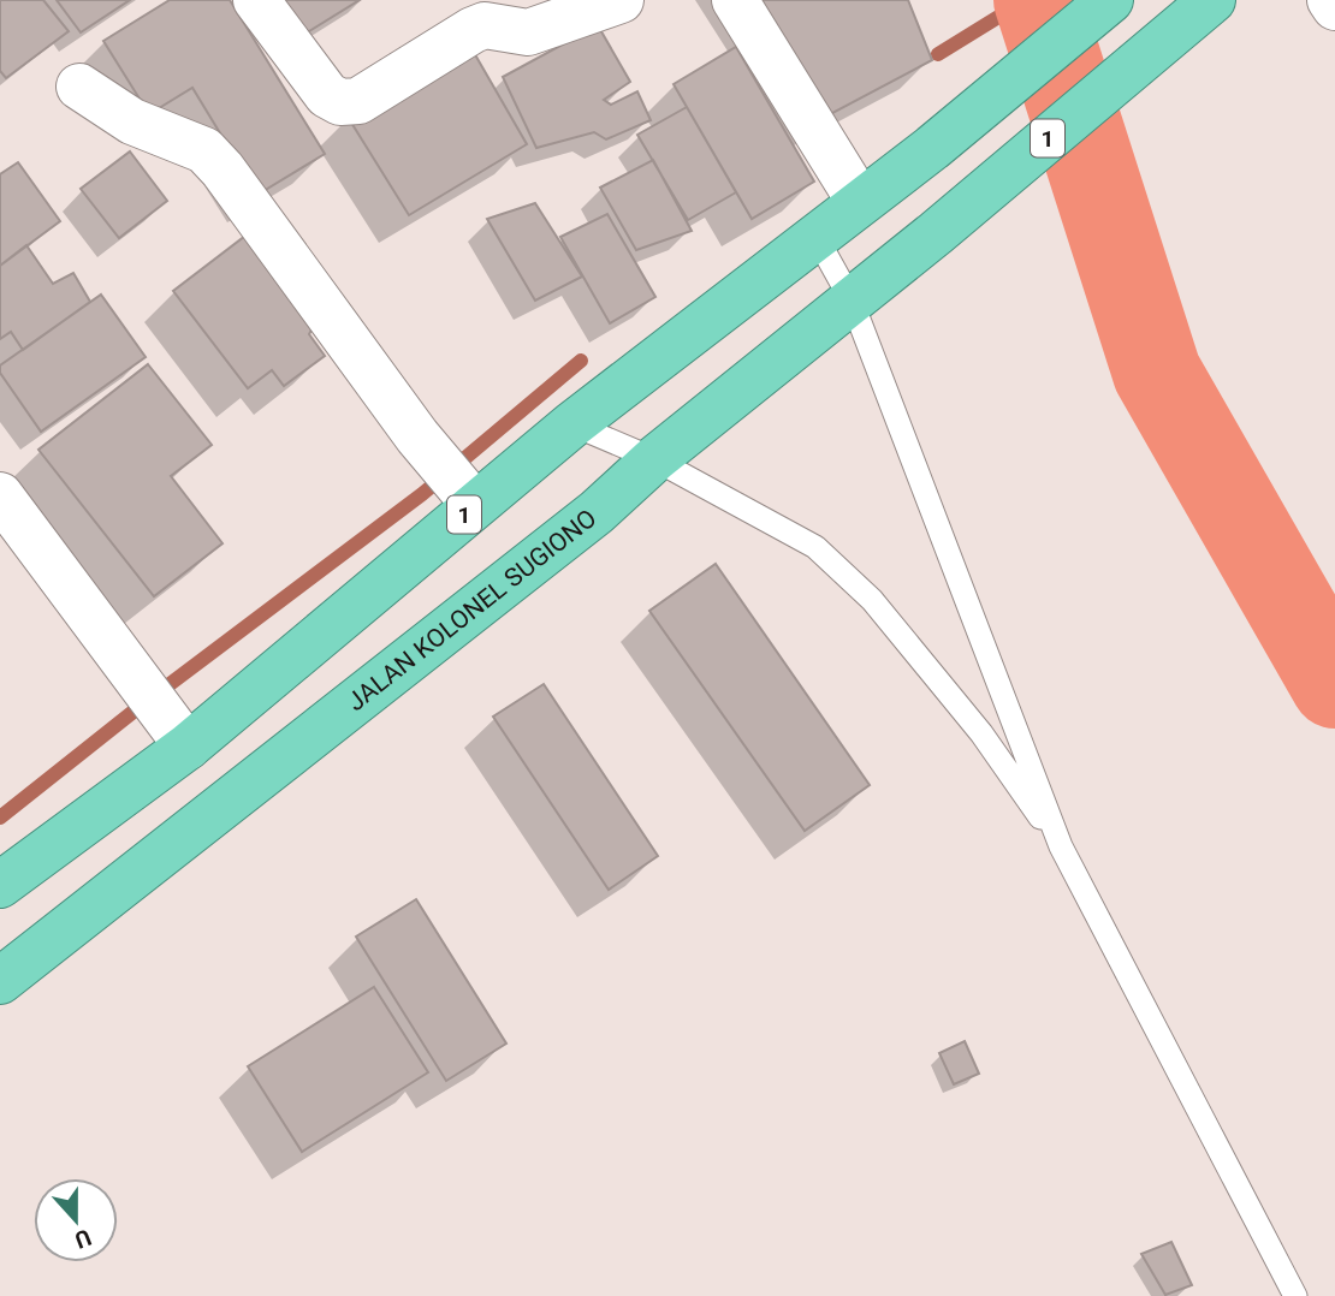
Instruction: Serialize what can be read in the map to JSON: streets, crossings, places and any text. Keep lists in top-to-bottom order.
{
  "streets": {
    "highway": ["1", "JALAN KOLONEL SUGIONO"]
  },
  "north": "bottom"
}
